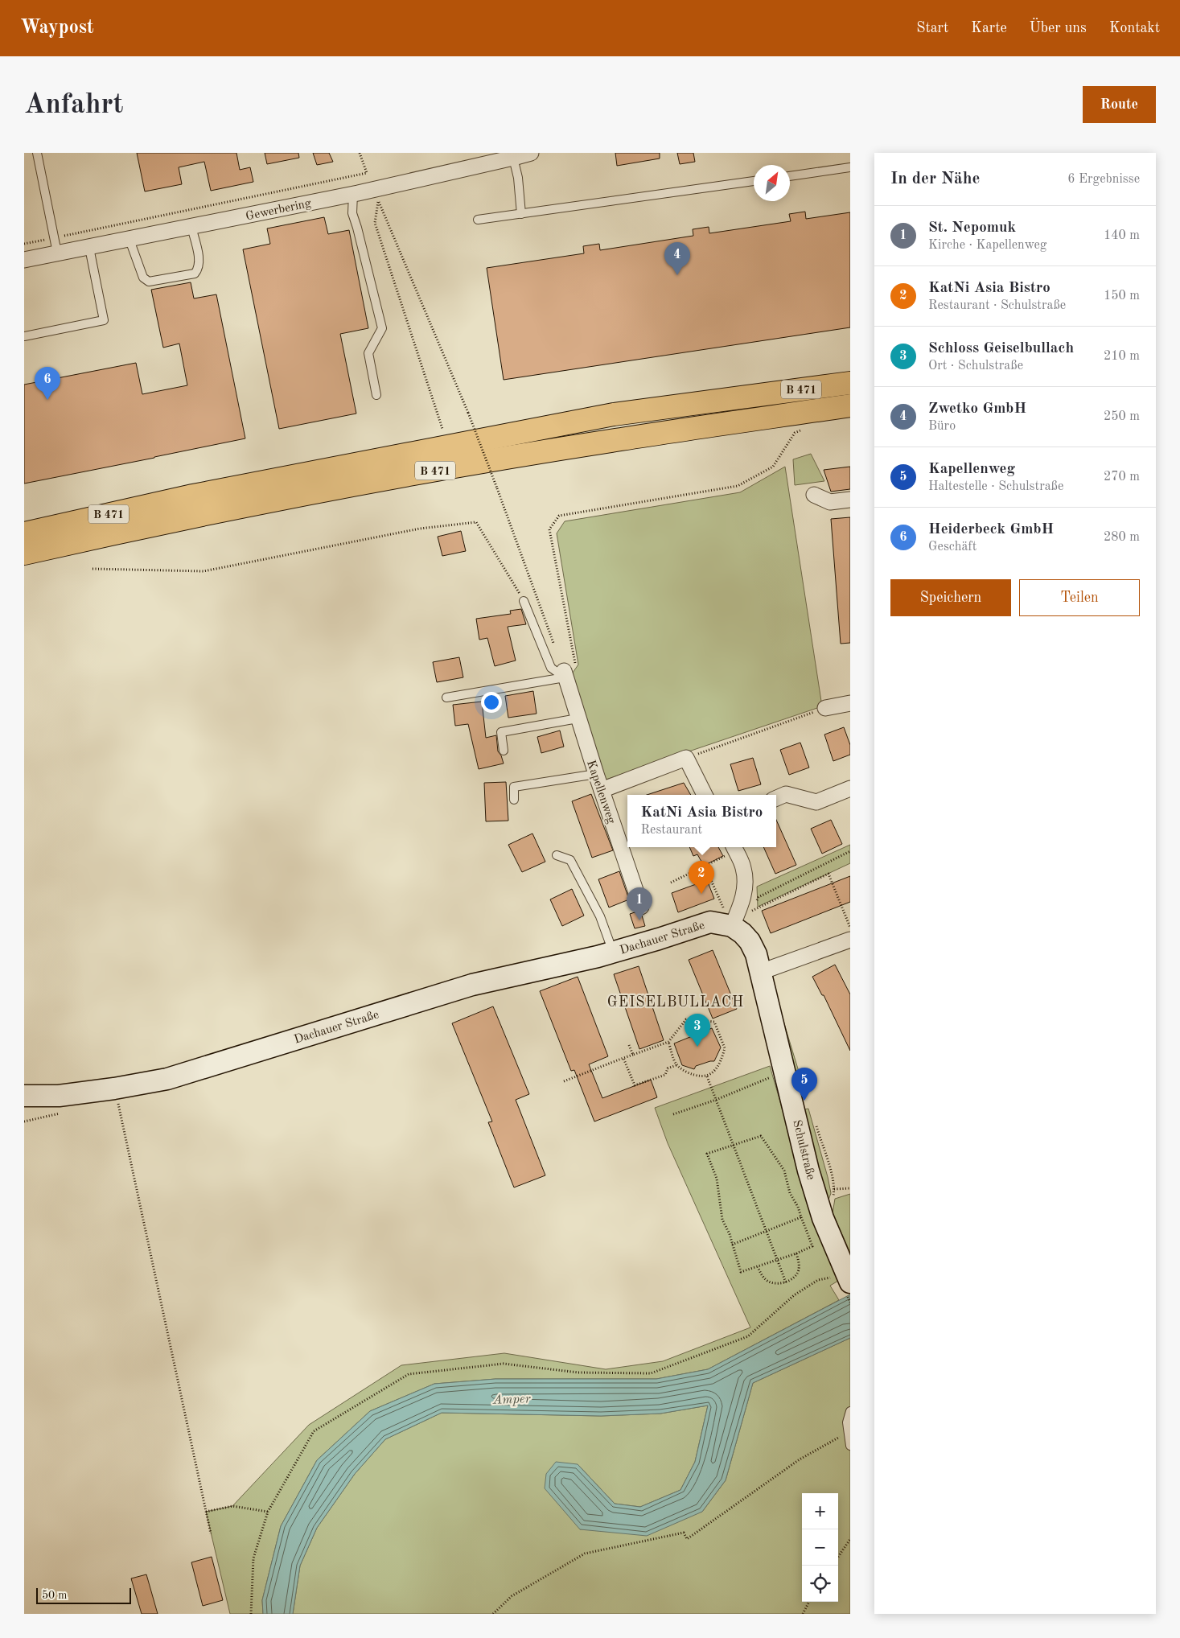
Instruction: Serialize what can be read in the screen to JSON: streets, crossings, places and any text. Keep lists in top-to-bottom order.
{
  "streets": {
    "highway": ["B 471"],
    "street": [
      "Gewerbering",
      "Kapellenweg",
      "Dachauer Straße",
      "Schulstraße"
    ]
  },
  "crossings": [
    ["Dachauer Straße", "Schulstraße"]
  ],
  "districts": ["GEISELBULLACH"],
  "water": ["Amper"],
  "scale_bar": "50 m",
  "north": "top right",
  "page": {
    "header": "Waypost",
    "nav": [
      "Start",
      "Karte",
      "Über uns",
      "Kontakt"
    ],
    "buttons": [
      "Route",
      ["Speichern", "Teilen"]
    ],
    "title": "Anfahrt",
    "heading": ["In der Nähe", "6 Ergebnisse"],
    "list": [
      {
        "mark": "1",
        "name": "St. Nepomuk",
        "note": "Kirche · Kapellenweg",
        "value": "140 m"
      },
      {
        "mark": "2",
        "name": "KatNi Asia Bistro",
        "note": "Restaurant · Schulstraße",
        "value": "150 m"
      },
      {
        "mark": "3",
        "name": "Schloss Geiselbullach",
        "note": "Ort · Schulstraße",
        "value": "210 m"
      },
      {
        "mark": "4",
        "name": "Zwetko GmbH",
        "note": "Büro",
        "value": "250 m"
      },
      {
        "mark": "5",
        "name": "Kapellenweg",
        "note": "Haltestelle · Schulstraße",
        "value": "270 m"
      },
      {
        "mark": "6",
        "name": "Heiderbeck GmbH",
        "note": "Geschäft",
        "value": "280 m"
      }
    ],
    "pins": [
      "4",
      "6",
      "2",
      "1",
      "3",
      "5"
    ],
    "popup": ["KatNi Asia Bistro", "Restaurant"],
    "map_buttons": ["+", "−"],
    "scale": "50 m"
  }
}
